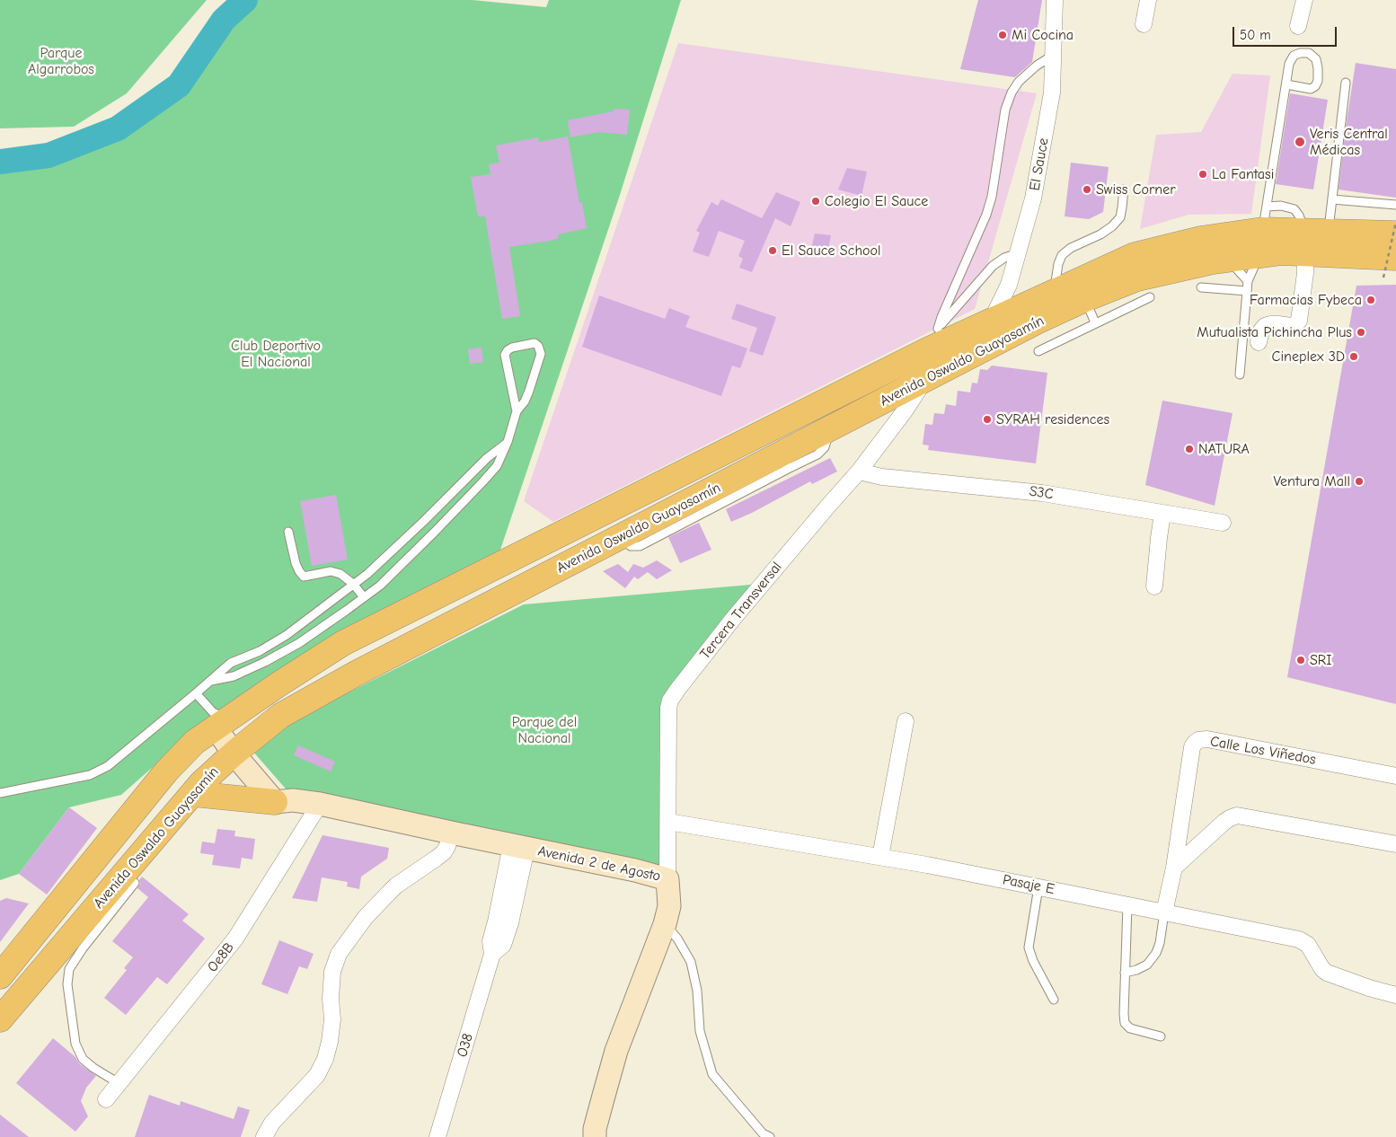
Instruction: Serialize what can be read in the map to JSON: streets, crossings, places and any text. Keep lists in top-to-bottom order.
{
  "streets": {
    "main road": ["Avenida Oswaldo Guayasamín", "Avenida 2 de Agosto"],
    "street": [
      "El Sauce",
      "S3C",
      "Tercera Transversal",
      "Calle Los Viñedos",
      "Pasaje E",
      "Oe8B",
      "O38"
    ]
  },
  "crossings": [
    ["El Sauce", "Avenida Oswaldo Guayasamín"],
    ["Avenida Oswaldo Guayasamín", "Tercera Transversal"],
    ["S3C", "Tercera Transversal"],
    ["Tercera Transversal", "Avenida 2 de Agosto"],
    ["Tercera Transversal", "Pasaje E"],
    ["Calle Los Viñedos", "Pasaje E"],
    ["Avenida 2 de Agosto", "Oe8B"],
    ["Avenida 2 de Agosto", "O38"]
  ],
  "parks": ["Parque Algarrobos", "Club Deportivo El Nacional", "Parque del Nacional"],
  "places": [
    "Mi Cocina",
    "Veris Central Médicas",
    "La Fantasi",
    "Swiss Corner",
    "Colegio El Sauce",
    "El Sauce School",
    "Farmacias Fybeca",
    "Mutualista Pichincha Plus",
    "Cineplex 3D",
    "SYRAH residences",
    "NATURA",
    "Ventura Mall",
    "SRI"
  ],
  "scale_bar": "50 m"
}
